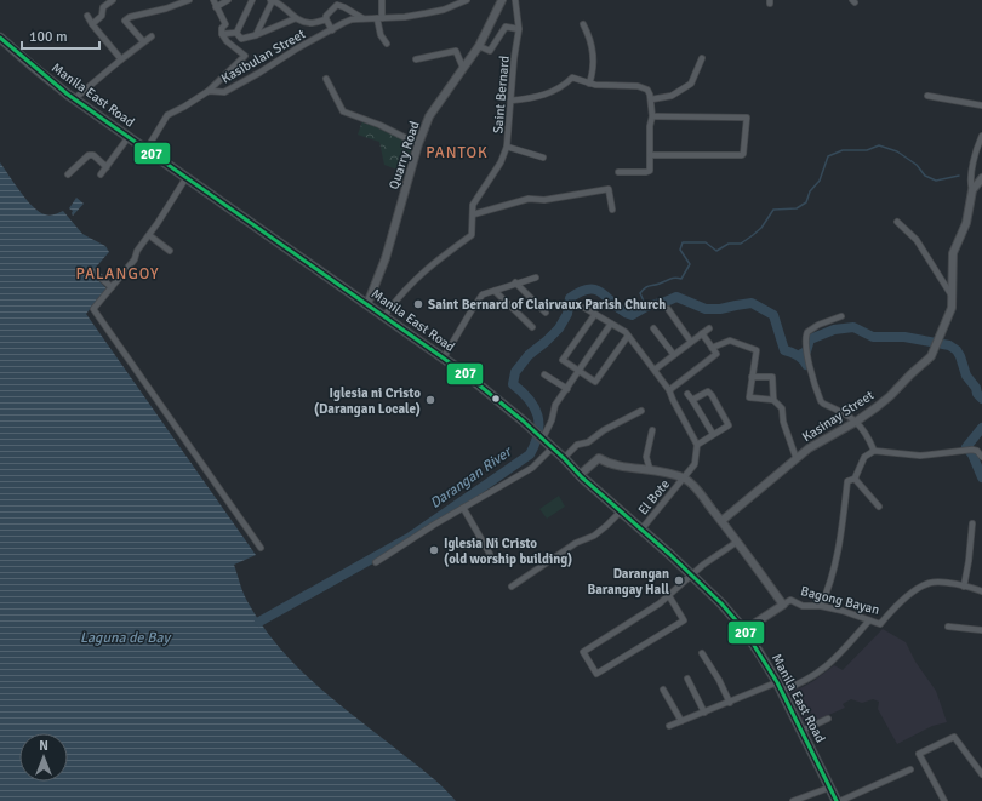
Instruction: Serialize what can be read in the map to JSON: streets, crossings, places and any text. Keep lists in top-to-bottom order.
{
  "streets": {
    "main road": ["Manila East Road"],
    "street": [
      "Kasibulan Street",
      "Saint Bernard",
      "Quarry Road",
      "Kasinay Street",
      "El Bote",
      "Bagong Bayan"
    ]
  },
  "crossings": [
    ["Kasibulan Street", "Manila East Road"],
    ["Manila East Road", "Saint Bernard"],
    ["Manila East Road", "Quarry Road"],
    ["Manila East Road", "El Bote"],
    ["Manila East Road", "Bagong Bayan"]
  ],
  "districts": ["PANTOK", "PALANGOY"],
  "water": ["Darangan River", "Laguna de Bay"],
  "places": [
    "Saint Bernard of Clairvaux Parish Church",
    "Iglesia ni Cristo (Darangan Locale)",
    "Iglesia Ni Cristo (old worship building)",
    "Darangan Barangay Hall"
  ],
  "lines": ["transit line 207"],
  "scale_bar": "100 m",
  "north": "top"
}
